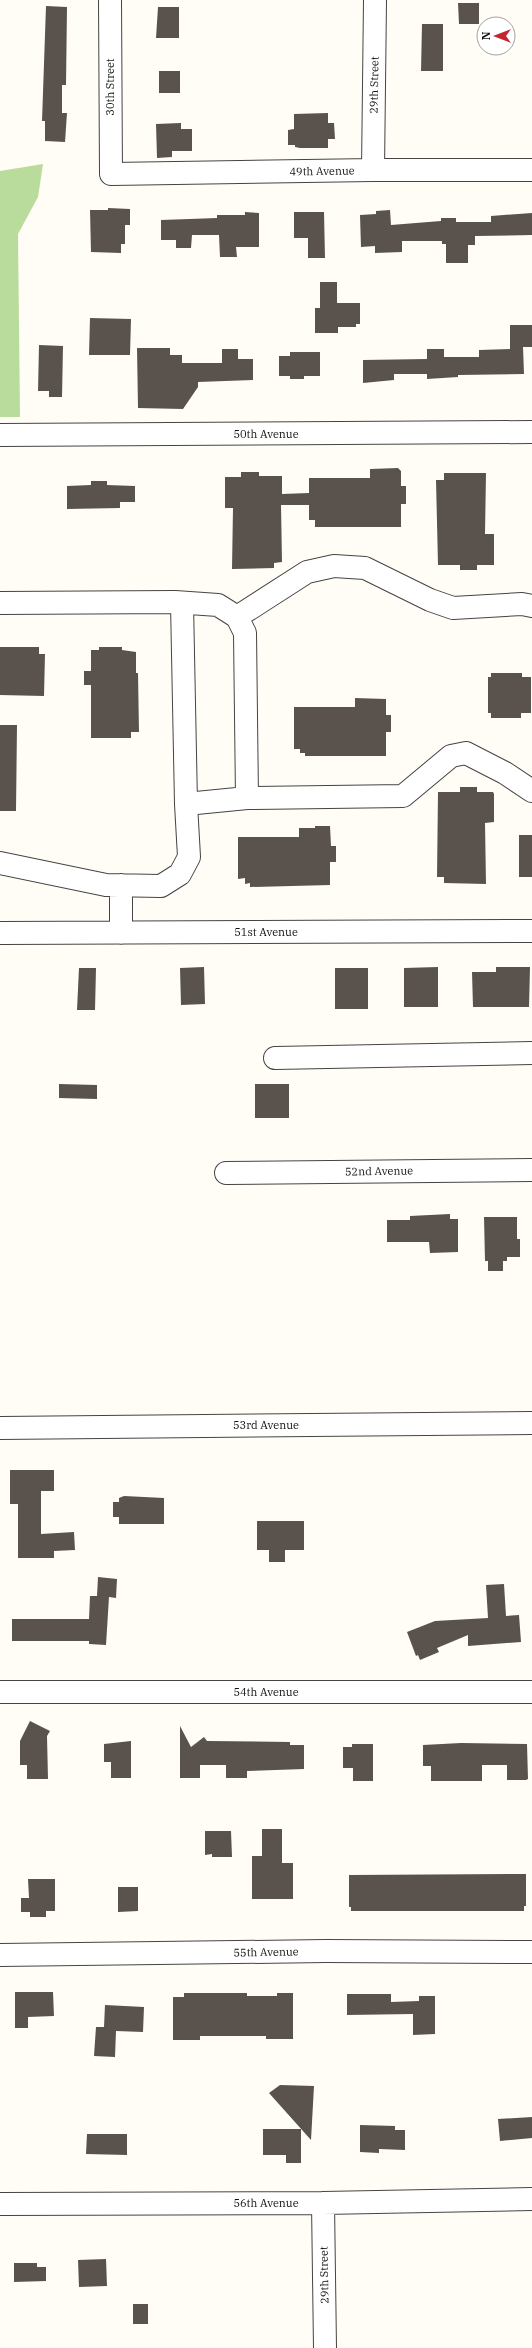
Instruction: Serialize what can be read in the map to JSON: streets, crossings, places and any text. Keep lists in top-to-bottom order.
{
  "streets": {
    "street": [
      "29th Street",
      "30th Street",
      "49th Avenue",
      "50th Avenue",
      "51st Avenue",
      "52nd Avenue",
      "53rd Avenue",
      "54th Avenue",
      "55th Avenue",
      "56th Avenue"
    ]
  },
  "crossings": [
    ["29th Street", "49th Avenue"],
    ["29th Street", "56th Avenue"],
    ["30th Street", "49th Avenue"]
  ],
  "north": "left"
}
